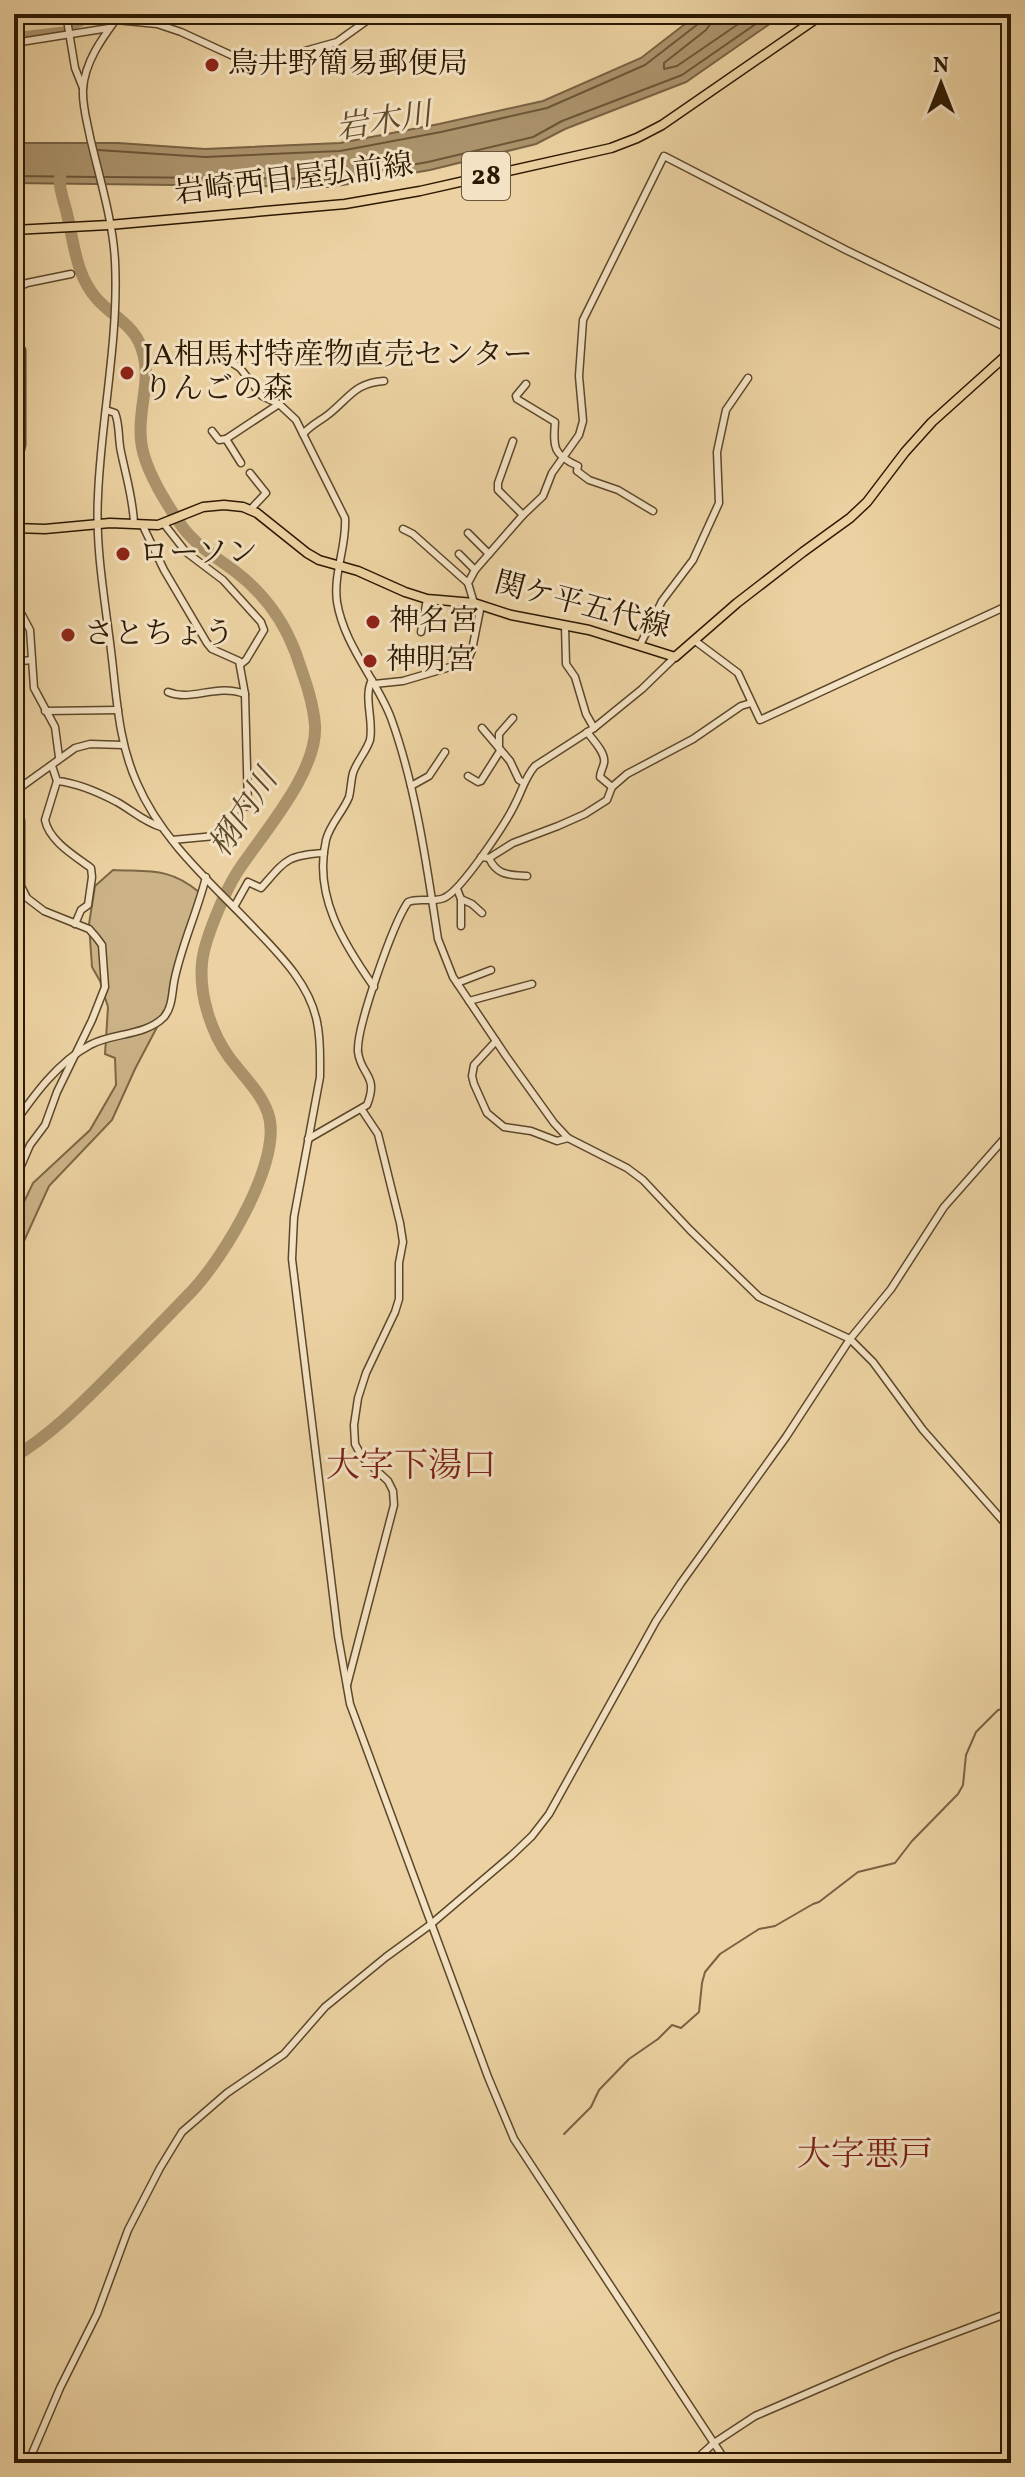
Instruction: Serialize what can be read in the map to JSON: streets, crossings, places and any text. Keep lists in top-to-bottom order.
{
  "streets": {
    "main road": ["28", "岩崎西目屋弘前線", "関ケ平五代線"]
  },
  "districts": ["大字下湯口", "大字悪戸"],
  "water": ["岩木川", "栩内川"],
  "places": [
    "鳥井野簡易郵便局",
    "JA相馬村特産物直売センター りんごの森",
    "ローソン",
    "神名宮",
    "さとちょう",
    "神明宮"
  ],
  "north": "top"
}
